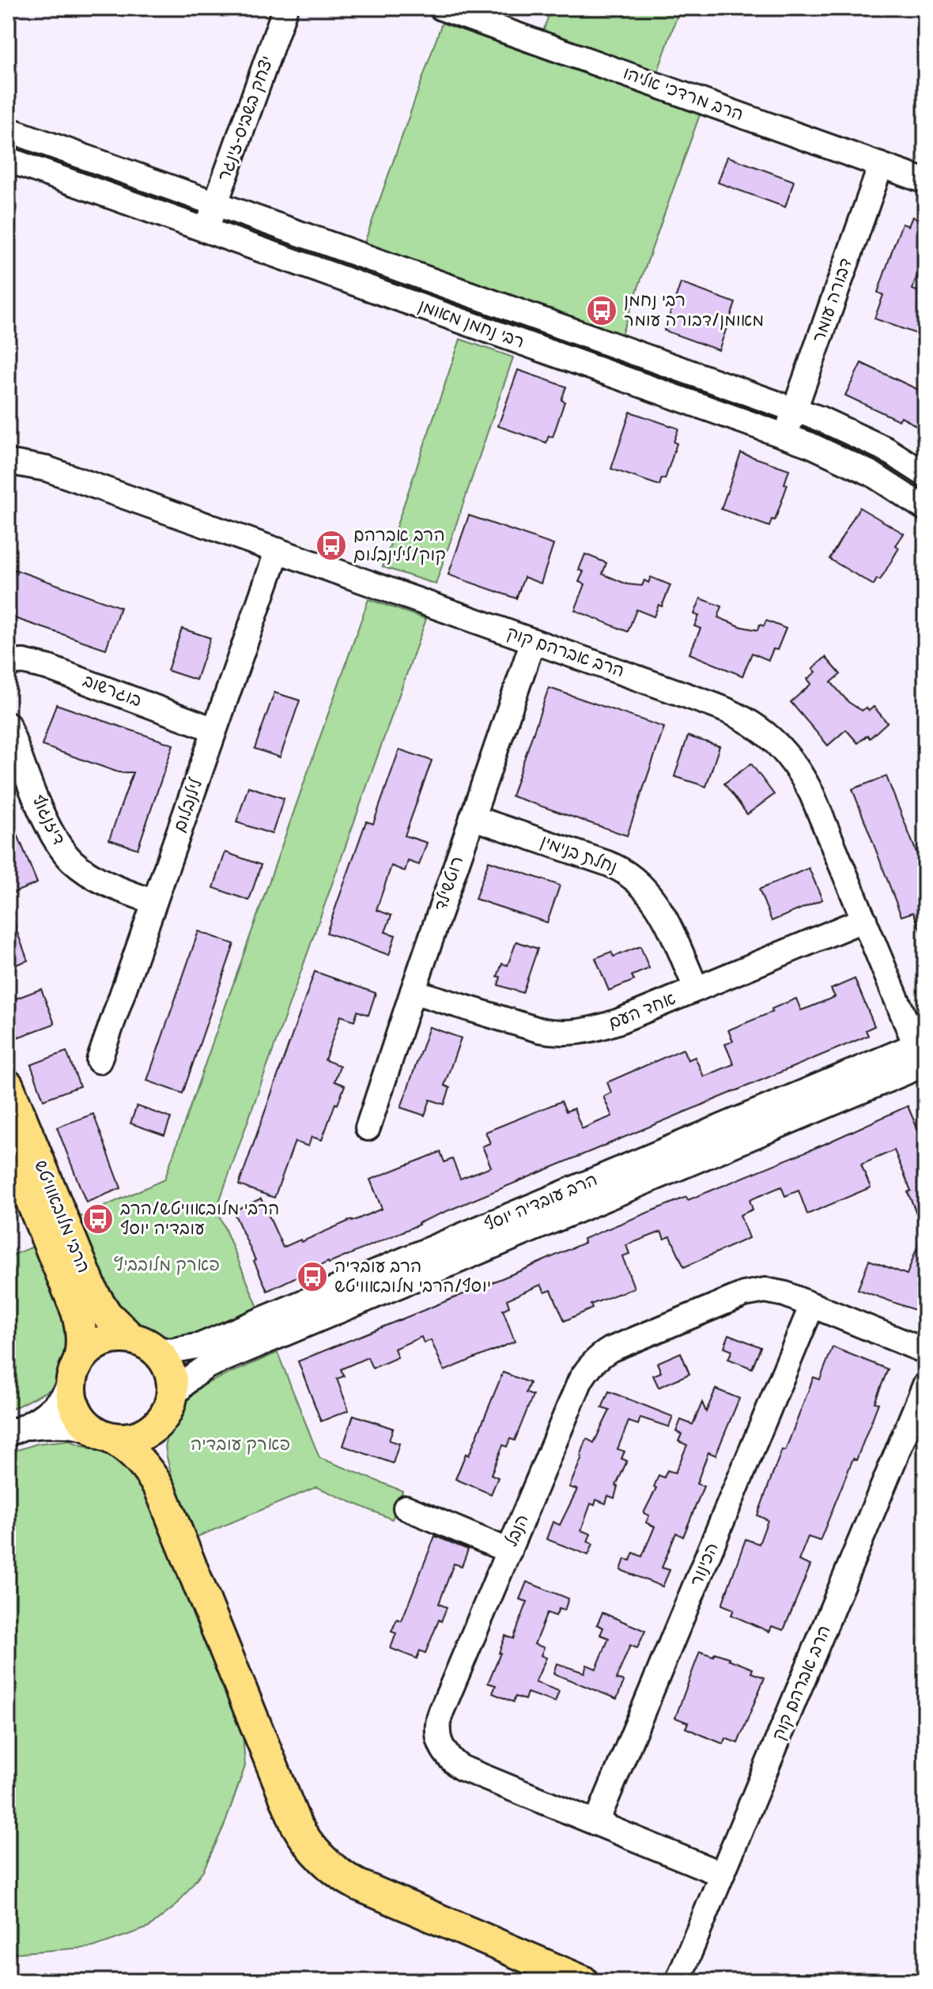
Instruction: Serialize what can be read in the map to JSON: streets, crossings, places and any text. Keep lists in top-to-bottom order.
{
  "streets": {
    "main road": ["הרבי מלובאוויטש"],
    "street": [
      "הרב מרדכי אליהו",
      "יצחק בשביס-זינגר",
      "דבורה עומר",
      "רבי נחמן מאומן",
      "הרב אברהם קוק",
      "בוגרשוב",
      "לילנבלום",
      "דיזנגוף",
      "נחלת בנימין",
      "רוטשילד",
      "אחד העם",
      "הרב עובדיה יוסף",
      "הנבל",
      "הכינור"
    ]
  },
  "crossings": [
    ["הרב מרדכי אליהו", "דבורה עומר"],
    ["יצחק בשביס-זינגר", "רבי נחמן מאומן"],
    ["דבורה עומר", "רבי נחמן מאומן"],
    ["הרב אברהם קוק", "לילנבלום"],
    ["הרב אברהם קוק", "רוטשילד"],
    ["הרב אברהם קוק", "אחד העם"],
    ["הרב אברהם קוק", "הרב עובדיה יוסף"],
    ["הרב אברהם קוק", "הנבל"],
    ["בוגרשוב", "לילנבלום"],
    ["לילנבלום", "דיזנגוף"],
    ["נחלת בנימין", "רוטשילד"],
    ["נחלת בנימין", "אחד העם"],
    ["רוטשילד", "אחד העם"],
    ["הרב עובדיה יוסף", "הרבי מלובאוויטש"],
    ["הנבל", "הכינור"]
  ],
  "parks": ["פארק מלובביץ", "פארק עובדיה"],
  "places": {
    "bus stop": [
      "רבי נחמן מאומן/דבורה עומר",
      "הרב אברהם קוק/לילינבלום",
      "הרבי מלובאוויטש/הרב עובדיה יוסף",
      "הרב עובדיה יוסף/הרבי מלובאוויטש"
    ]
  }
}
